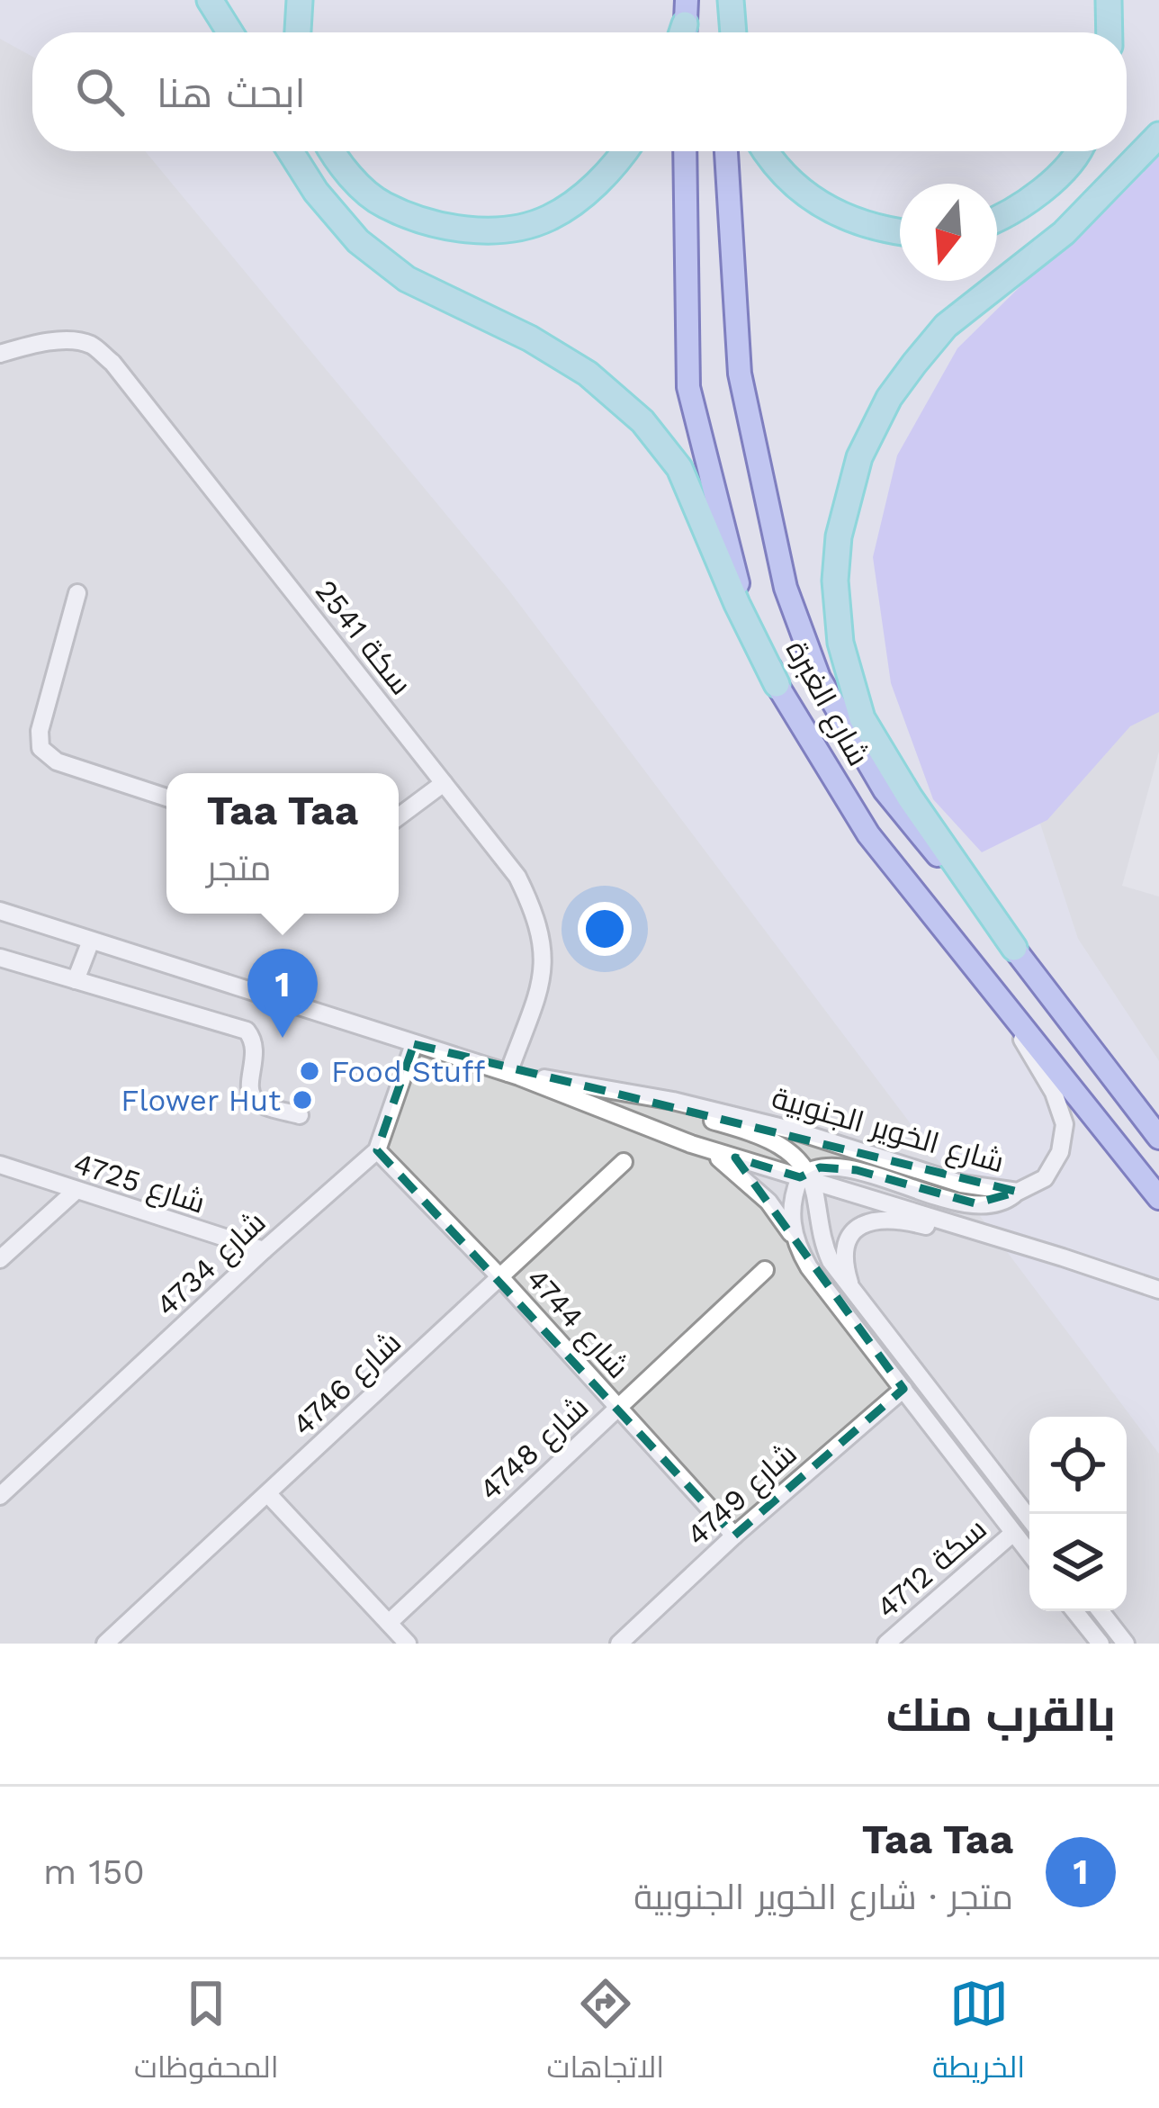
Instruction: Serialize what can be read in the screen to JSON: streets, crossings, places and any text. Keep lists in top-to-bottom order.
{
  "streets": {
    "main road": ["شارع الغبرة"],
    "street": [
      "سكة 2541",
      "شارع الخوير الجنوبية",
      "4725 شارع",
      "4734 شارع",
      "4744 شارع",
      "4746 شارع",
      "4748 شارع",
      "4749 شارع",
      "سكة 4712"
    ]
  },
  "crossings": [
    ["سكة 2541", "شارع الخوير الجنوبية"],
    ["شارع الغبرة", "شارع الخوير الجنوبية"],
    ["شارع الخوير الجنوبية", "4734 شارع"],
    ["4725 شارع", "4734 شارع"],
    ["4734 شارع", "4744 شارع"],
    ["4744 شارع", "4746 شارع"],
    ["4744 شارع", "4748 شارع"],
    ["4744 شارع", "4749 شارع"]
  ],
  "places": ["Food Stuff", "Flower Hut"],
  "north": "bottom",
  "page": {
    "search": "ابحث هنا",
    "popup": ["Taa Taa", "متجر"],
    "pins": "1",
    "heading": "بالقرب منك",
    "list": [
      {
        "mark": "1",
        "name": "Taa Taa",
        "note": "متجر · شارع الخوير الجنوبية",
        "value": "150 m"
      }
    ],
    "nav": ["الخريطة", "الاتجاهات", "المحفوظات"]
  }
}
